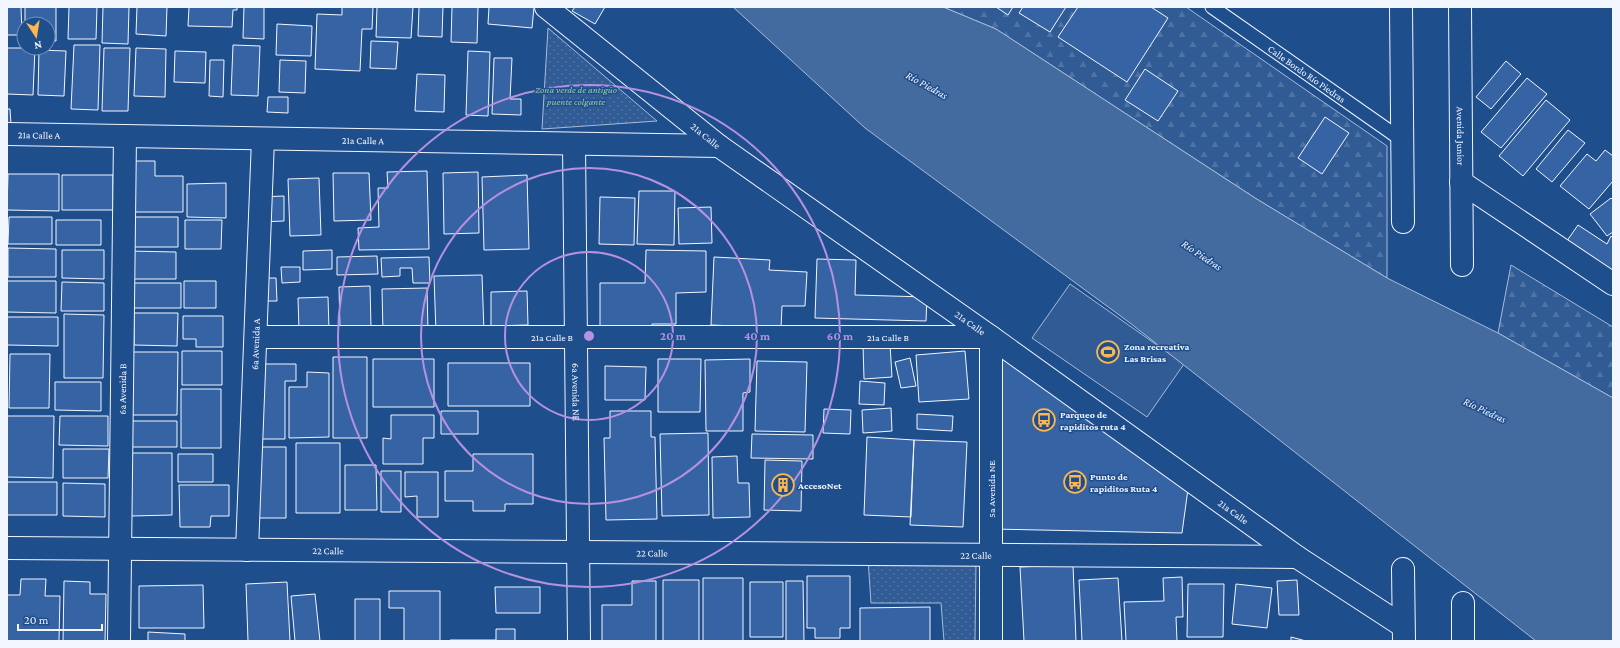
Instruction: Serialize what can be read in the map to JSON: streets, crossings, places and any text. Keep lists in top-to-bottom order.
{
  "streets": {
    "street": [
      "21a Calle A",
      "21a Calle",
      "Avenida Junior",
      "21a Calle B",
      "6a Avenida A",
      "6a Avenida B",
      "6a Avenida NE",
      "5a Avenida NE",
      "22 Calle"
    ],
    "lane": ["Calle Bordo Río Piedras"]
  },
  "crossings": [
    ["21a Calle A", "21a Calle"],
    ["21a Calle A", "6a Avenida A"],
    ["21a Calle A", "6a Avenida B"],
    ["21a Calle A", "6a Avenida NE"],
    ["21a Calle", "21a Calle B"],
    ["21a Calle", "5a Avenida NE"],
    ["21a Calle", "22 Calle"],
    ["21a Calle B", "6a Avenida A"],
    ["21a Calle B", "6a Avenida NE"],
    ["21a Calle B", "5a Avenida NE"],
    ["6a Avenida A", "22 Calle"],
    ["6a Avenida B", "22 Calle"],
    ["6a Avenida NE", "22 Calle"],
    ["5a Avenida NE", "22 Calle"]
  ],
  "water": ["Río Piedras"],
  "parks": ["Zona verde de antigüo puente colgante"],
  "places": {
    "sports": ["Zona recreativa Las Brisas"],
    "bus stop": ["Parqueo de rapiditos ruta 4", "Punto de rapiditos Ruta 4"],
    "building": ["AccesoNet"]
  },
  "scale_bar": "20 m",
  "north": "bottom",
  "rings": ["20 m", "40 m", "60 m"]
}
